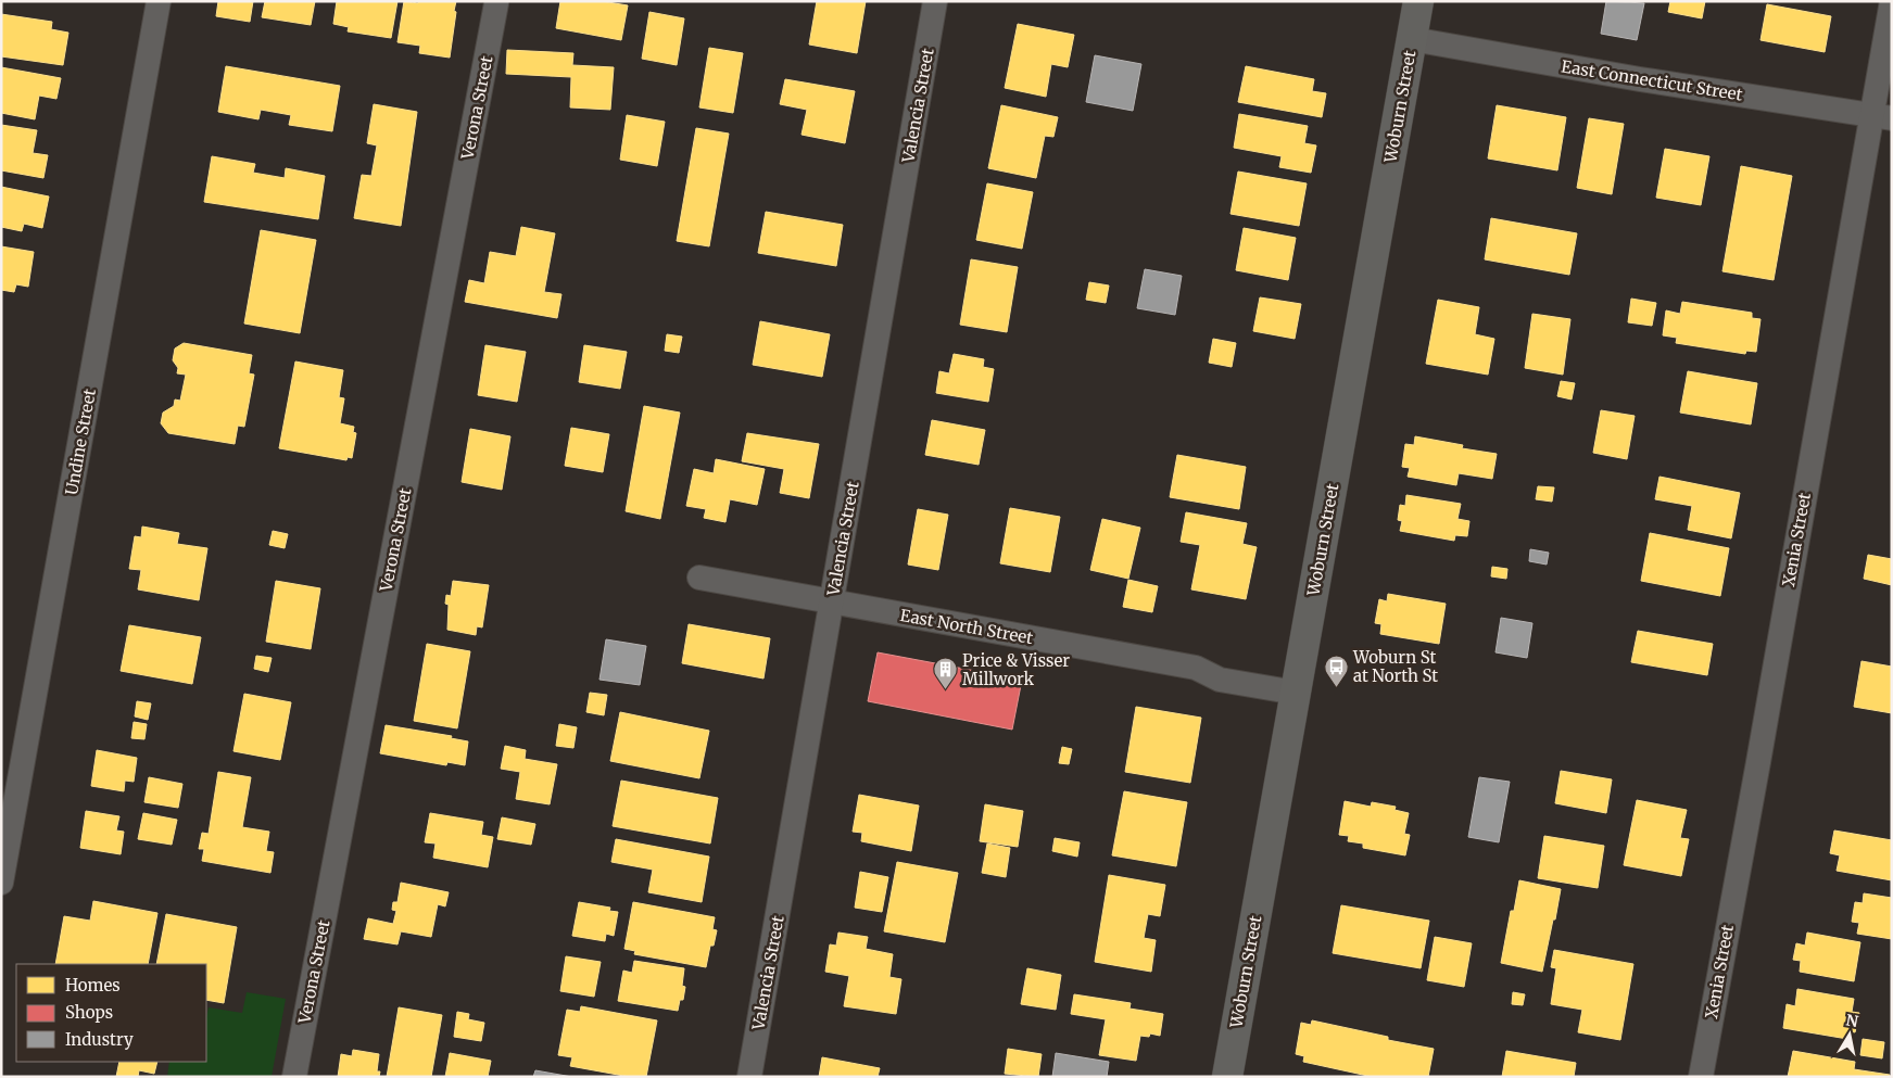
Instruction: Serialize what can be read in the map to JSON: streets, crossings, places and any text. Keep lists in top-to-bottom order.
{
  "streets": {
    "main road": ["Woburn Street"],
    "street": [
      "East Connecticut Street",
      "Valencia Street",
      "Verona Street",
      "Undine Street",
      "Xenia Street",
      "East North Street"
    ]
  },
  "crossings": [
    ["East Connecticut Street", "Woburn Street"],
    ["East Connecticut Street", "Xenia Street"],
    ["Valencia Street", "East North Street"],
    ["Woburn Street", "East North Street"]
  ],
  "places": {
    "bus stop": ["Woburn St at North St"],
    "building": ["Price & Visser Millwork"]
  },
  "legend": ["Homes", "Shops", "Industry"],
  "north": "top"
}
